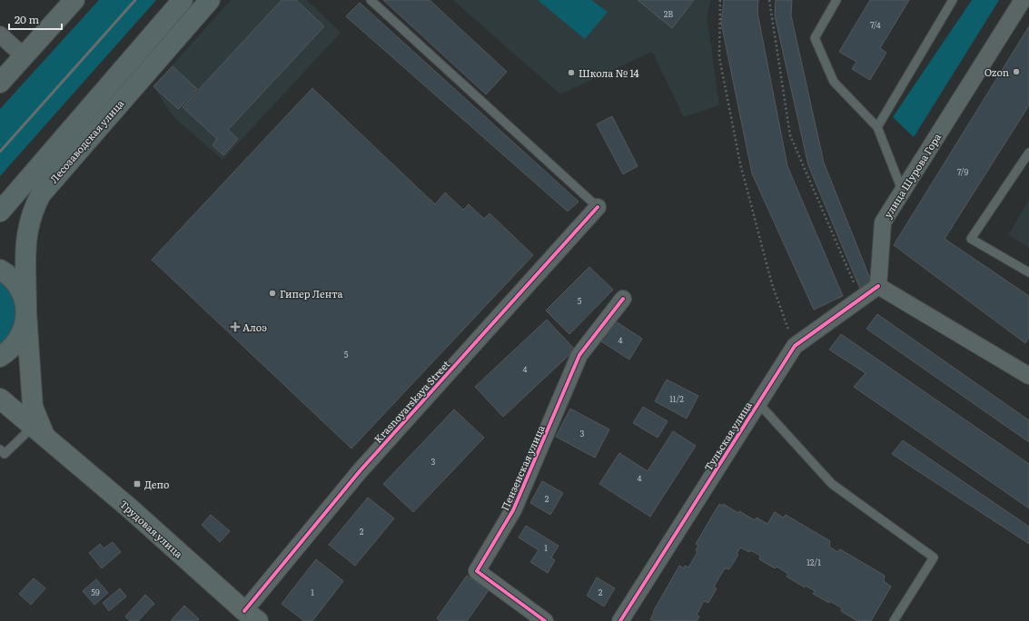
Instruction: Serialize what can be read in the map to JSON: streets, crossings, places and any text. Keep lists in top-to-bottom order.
{
  "streets": {
    "main road": ["Лесозаводская улица", "Трудовая улица"],
    "street": [
      "улица Шурова Гора",
      "Krasnoyarskaya Street",
      "Тульская улица",
      "Пензенская улица"
    ]
  },
  "crossings": [
    ["Лесозаводская улица", "Трудовая улица"],
    ["улица Шурова Гора", "Тульская улица"],
    ["Krasnoyarskaya Street", "Трудовая улица"]
  ],
  "places": {
    "other": ["Ozon", "Школа № 14", "Гипер Лента"],
    "health": ["Алоэ"],
    "transit": ["Депо"]
  },
  "house_numbers": [
    "2В",
    "7/4",
    "7/9",
    "5",
    "4",
    "5",
    "4",
    "11/2",
    "3",
    "3",
    "4",
    "2",
    "2",
    "1",
    "12/1",
    "59",
    "1",
    "2"
  ],
  "scale_bar": "20 m"
}
